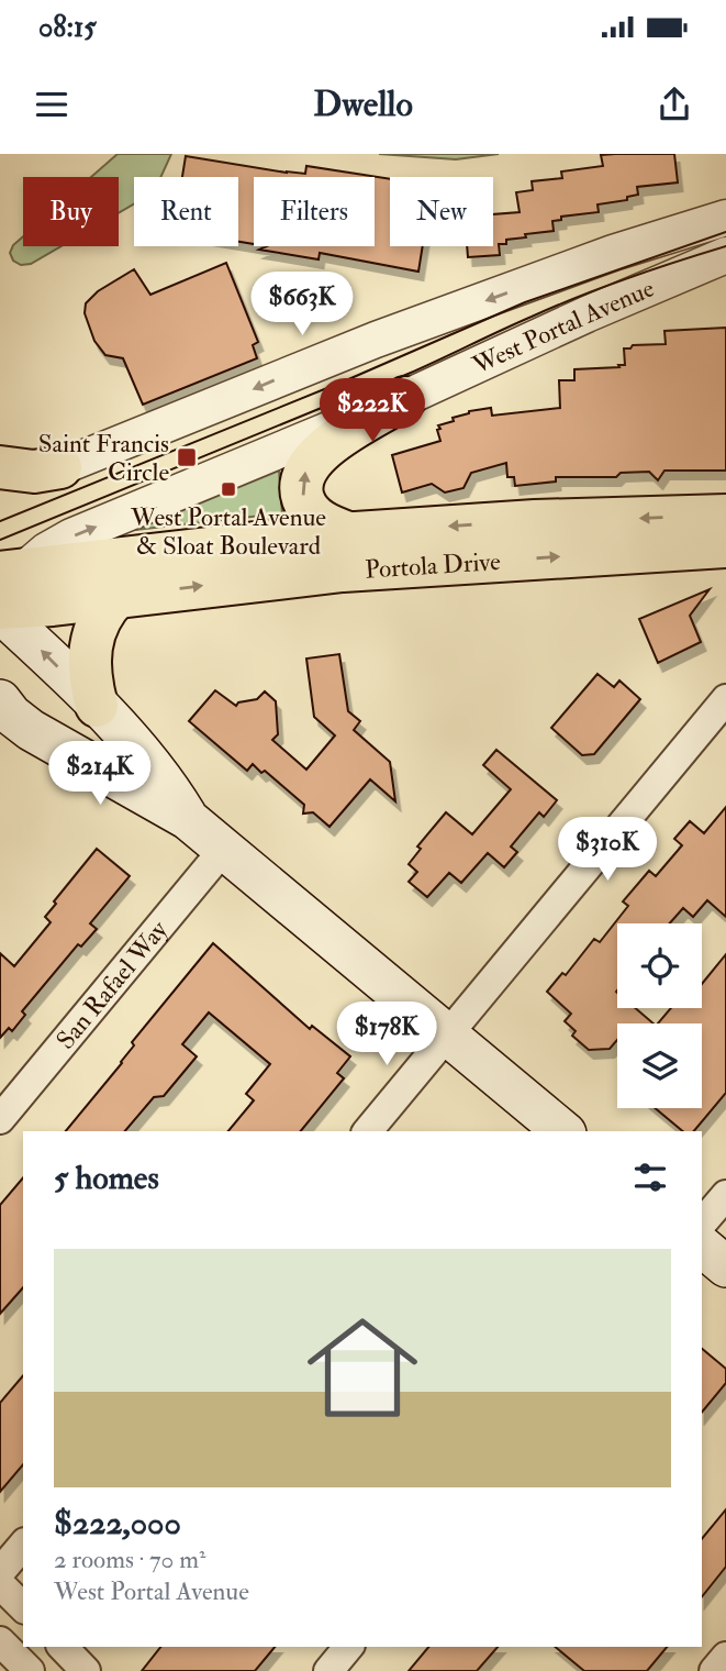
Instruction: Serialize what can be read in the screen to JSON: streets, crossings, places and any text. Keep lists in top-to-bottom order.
{
  "streets": {
    "main road": ["Portola Drive"],
    "street": ["West Portal Avenue", "San Rafael Way"]
  },
  "crossings": [
    ["West Portal Avenue", "Portola Drive"]
  ],
  "places": {
    "transit": ["Saint Francis Circle", "West Portal Avenue & Sloat Boulevard"]
  },
  "page": {
    "status": "08:15",
    "header": "Dwello",
    "chip": [
      "Buy",
      "Rent",
      "Filters",
      "New"
    ],
    "price": [
      "$663K",
      "$222K",
      "$214K",
      "$310K",
      "$178K"
    ],
    "heading": "5 homes",
    "list": [
      {
        "name": "$222,000",
        "note": "2 rooms · 70 m² · West Portal Avenue"
      }
    ]
  }
}
